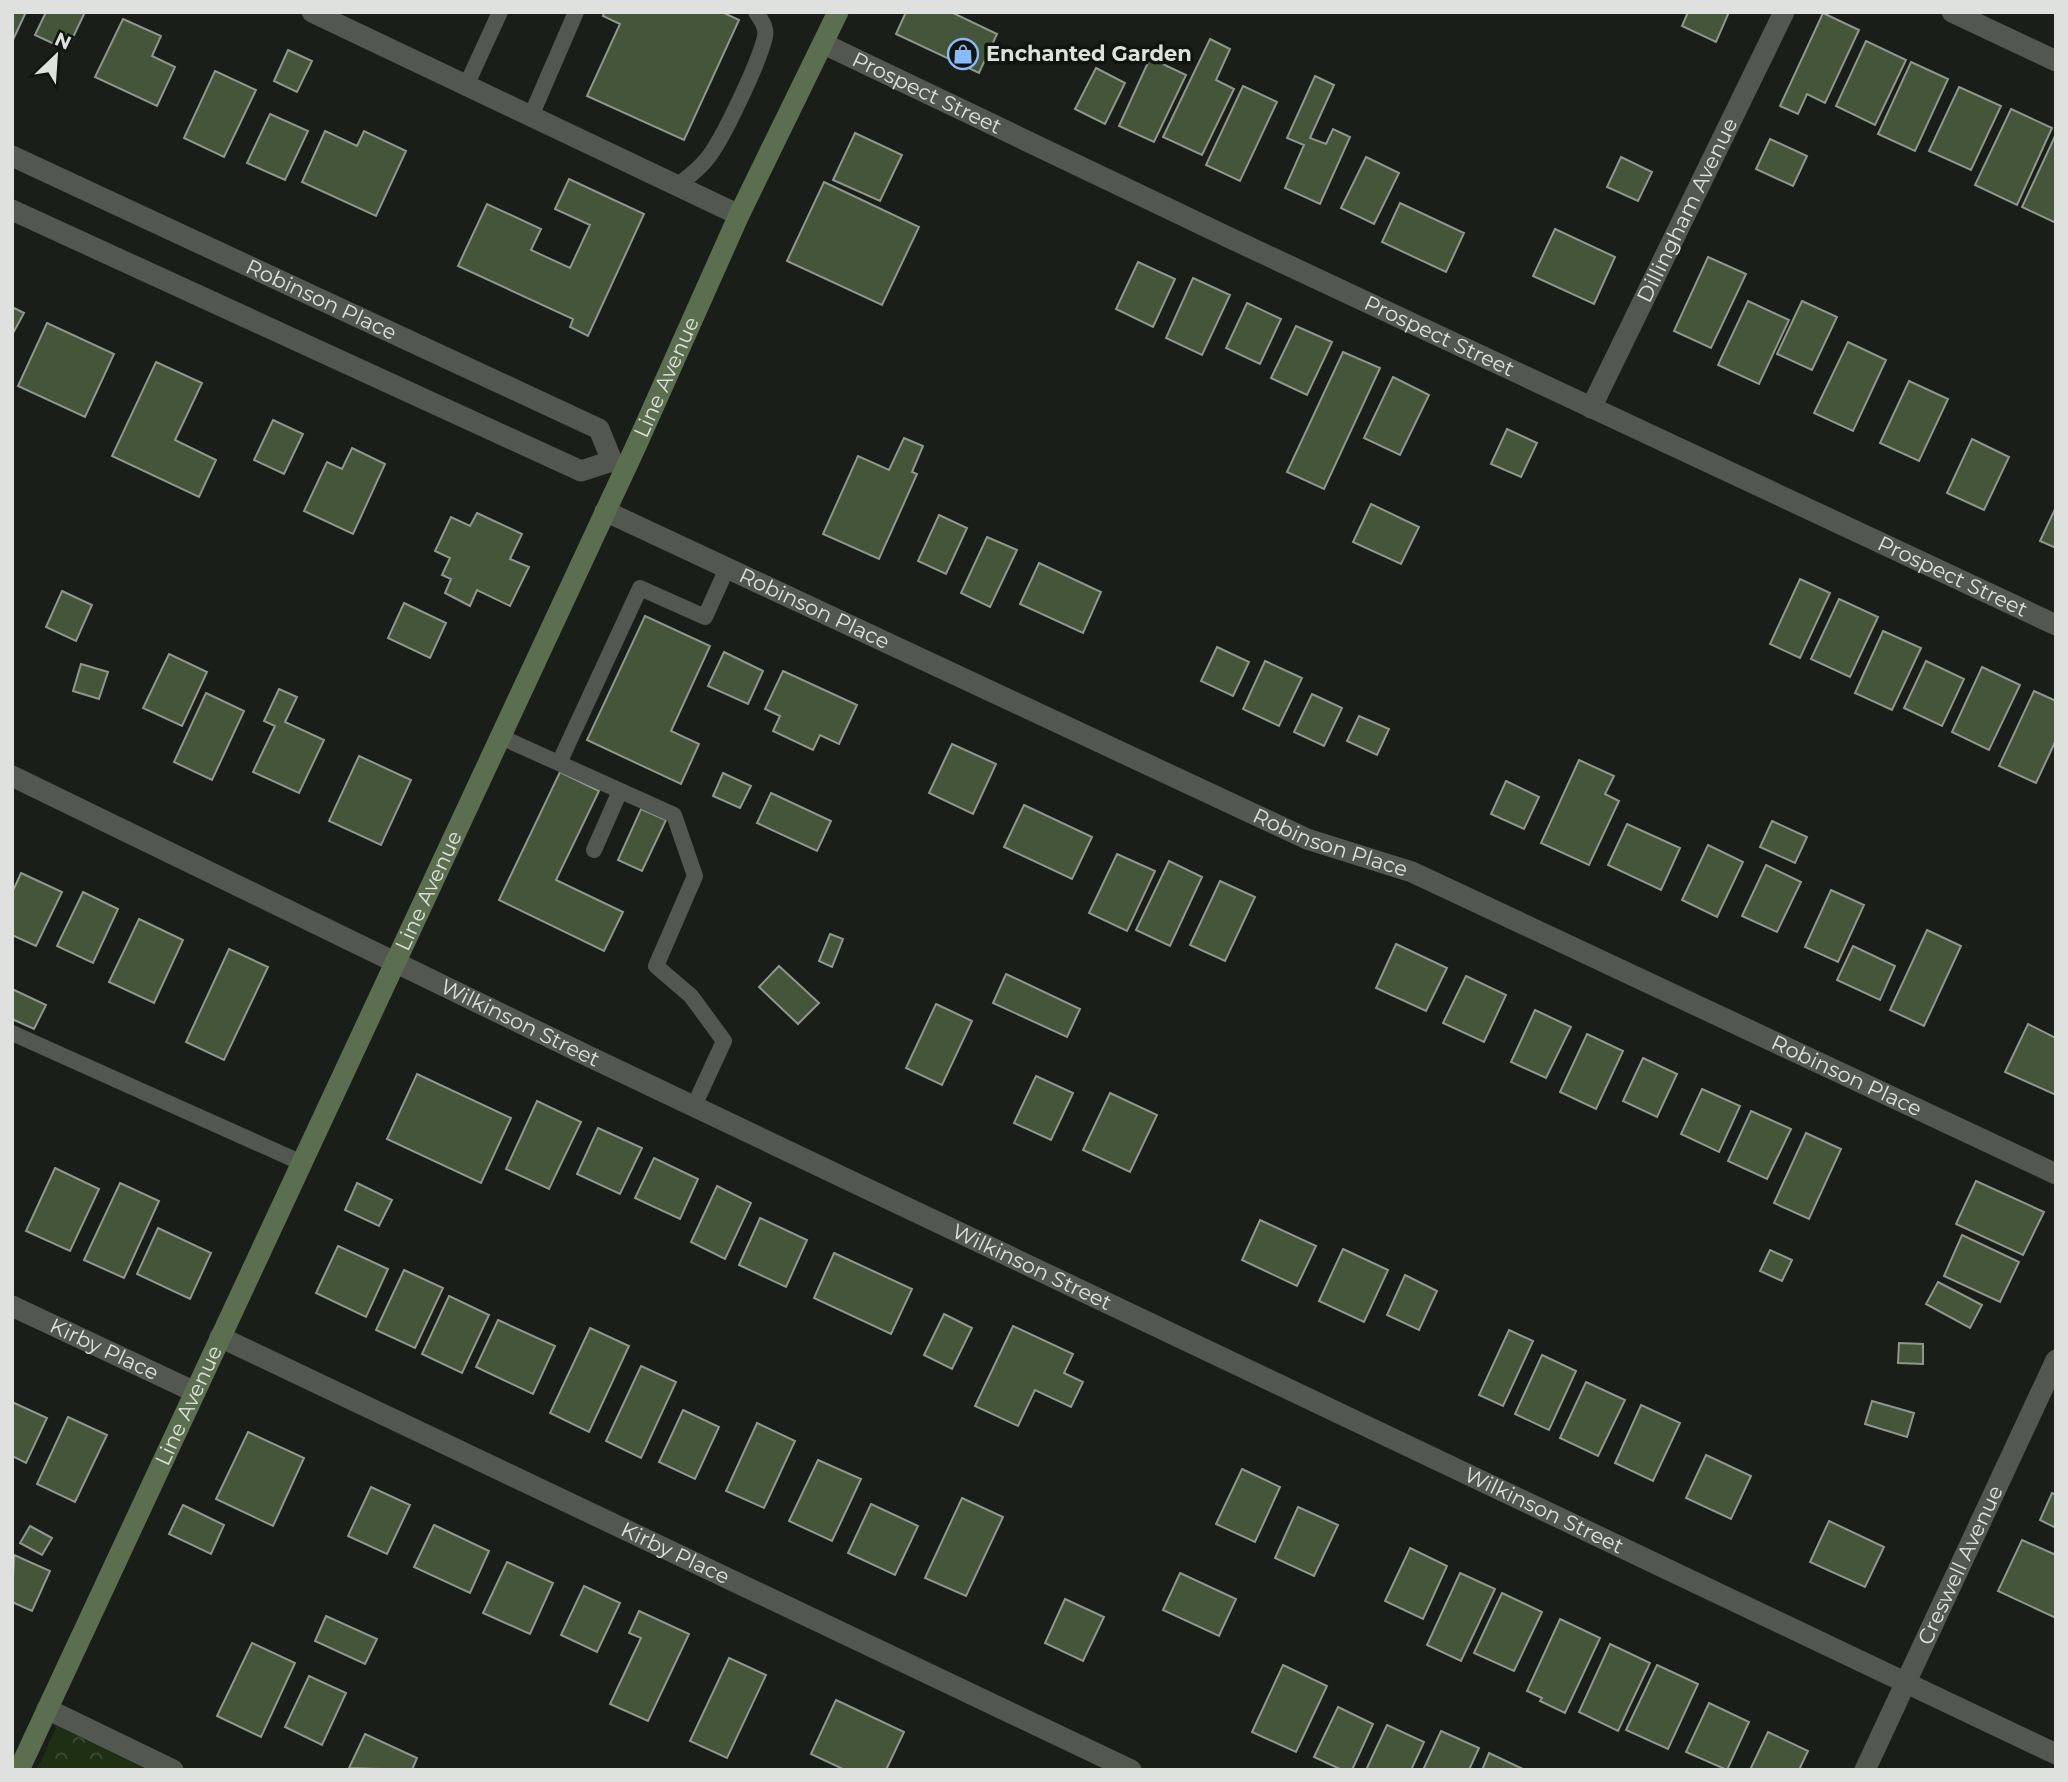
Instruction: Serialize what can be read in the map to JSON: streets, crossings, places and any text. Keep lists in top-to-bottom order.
{
  "streets": {
    "main road": ["Line Avenue"],
    "street": [
      "Prospect Street",
      "Dillingham Avenue",
      "Robinson Place",
      "Wilkinson Street",
      "Kirby Place",
      "Creswell Avenue"
    ]
  },
  "crossings": [
    ["Prospect Street", "Dillingham Avenue"],
    ["Prospect Street", "Line Avenue"],
    ["Robinson Place", "Line Avenue"],
    ["Line Avenue", "Wilkinson Street"],
    ["Line Avenue", "Kirby Place"],
    ["Wilkinson Street", "Creswell Avenue"]
  ],
  "places": {
    "shop": ["Enchanted Garden"]
  },
  "north": "top right"
}
